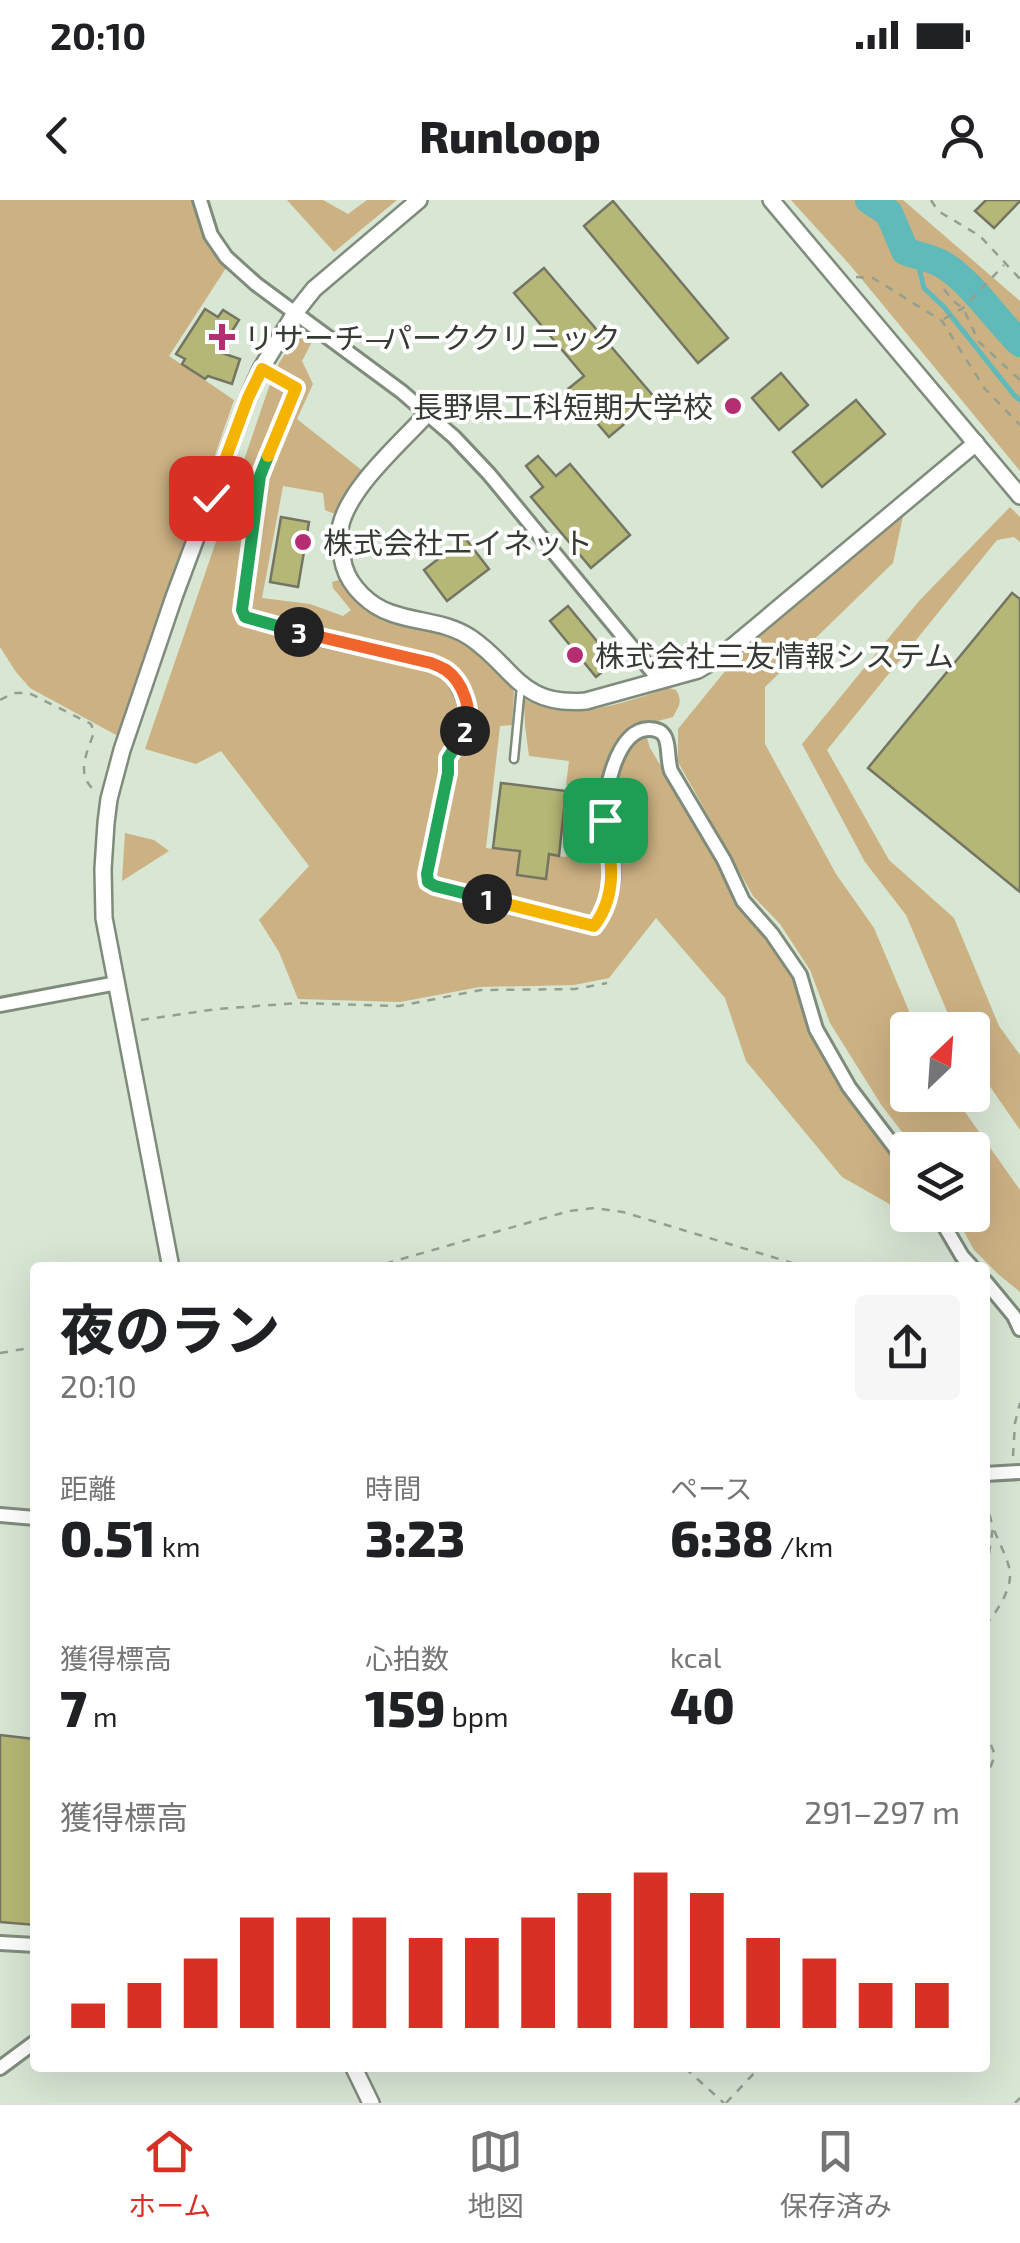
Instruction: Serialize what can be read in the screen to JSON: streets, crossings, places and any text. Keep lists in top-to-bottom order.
{
  "places": {
    "health": ["リサーチ―パーククリニック"],
    "other": ["長野県工科短期大学校", "株式会社エイネット", "株式会社三友情報システム"]
  },
  "north": "top right",
  "page": {
    "status": "20:10",
    "header": "Runloop",
    "pins": ["3", "2", "1"],
    "heading": ["夜のラン", "20:10"],
    "stats": [
      ["距離", "0.51 km"],
      ["時間", "3:23"],
      ["ペース", "6:38 /km"],
      ["獲得標高", "7 m"],
      ["心拍数", "159 bpm"],
      ["kcal", "40"]
    ],
    "chart": ["獲得標高", "291–297 m"],
    "tabs": ["ホーム", "地図", "保存済み"]
  }
}
